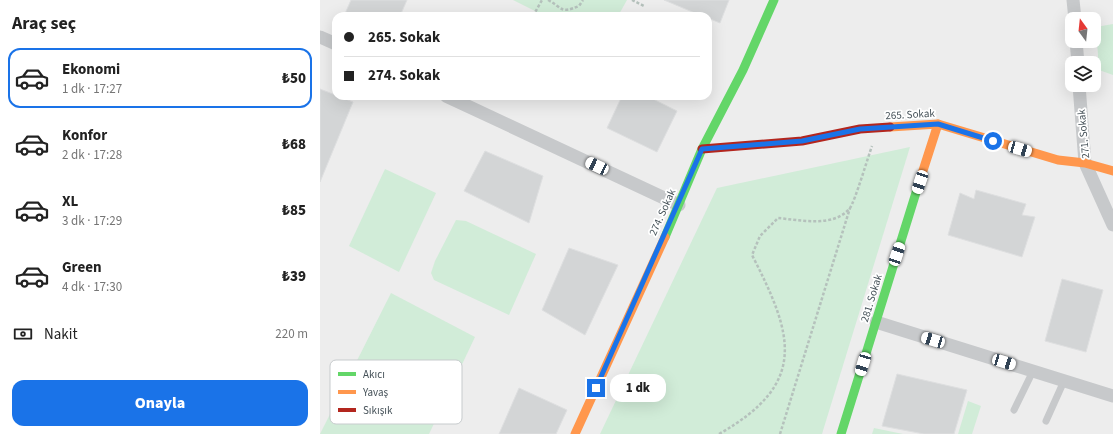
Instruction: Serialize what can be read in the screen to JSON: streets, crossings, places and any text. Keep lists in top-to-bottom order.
{
  "streets": {
    "street": [
      "265. Sokak",
      "271. Sokak",
      "274. Sokak",
      "281. Sokak"
    ]
  },
  "crossings": [
    ["265. Sokak", "271. Sokak"],
    ["265. Sokak", "274. Sokak"],
    ["265. Sokak", "281. Sokak"]
  ],
  "legend": ["Akıcı", "Yavaş", "Sıkışık"],
  "north": "top",
  "page": {
    "heading": "Araç seç",
    "banner": ["265. Sokak", "274. Sokak"],
    "list": [
      {
        "name": "Ekonomi",
        "note": "1 dk · 17:27",
        "value": "₺50"
      },
      {
        "name": "Konfor",
        "note": "2 dk · 17:28",
        "value": "₺68"
      },
      {
        "name": "XL",
        "note": "3 dk · 17:29",
        "value": "₺85"
      },
      {
        "name": "Green",
        "note": "4 dk · 17:30",
        "value": "₺39"
      }
    ],
    "pay": ["Nakit", "220 m"],
    "buttons": "Onayla",
    "bubble": "1 dk"
  }
}
